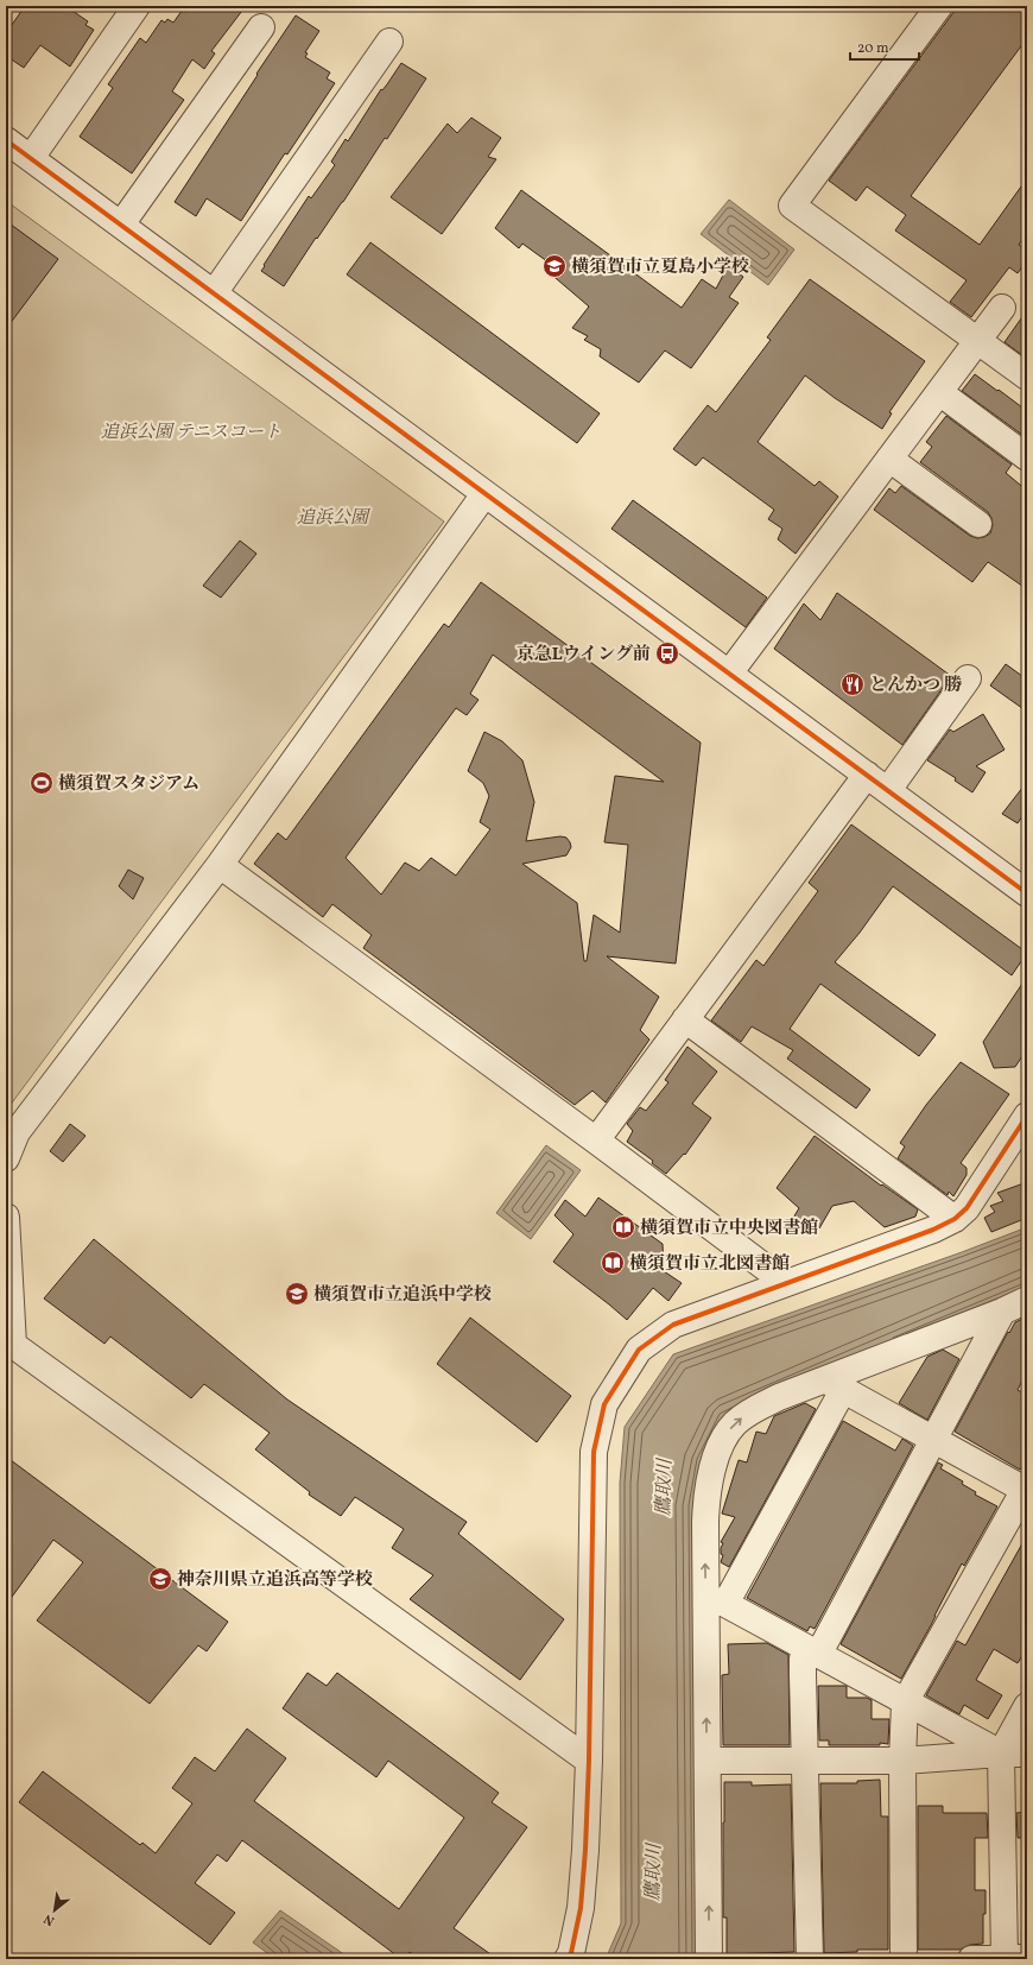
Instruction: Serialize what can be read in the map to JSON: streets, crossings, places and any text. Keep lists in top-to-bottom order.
{
  "water": ["鷹取川"],
  "parks": ["追浜公園 テニスコート", "追浜公園"],
  "places": {
    "school or university": ["横須賀市立夏島小学校", "横須賀市立追浜中学校", "神奈川県立追浜高等学校"],
    "bus stop": ["京急Lウイング前"],
    "restaurant": ["とんかつ 勝"],
    "sports": ["横須賀スタジアム"],
    "library": ["横須賀市立中央図書館", "横須賀市立北図書館"]
  },
  "scale_bar": "20 m",
  "north": "bottom left"
}
